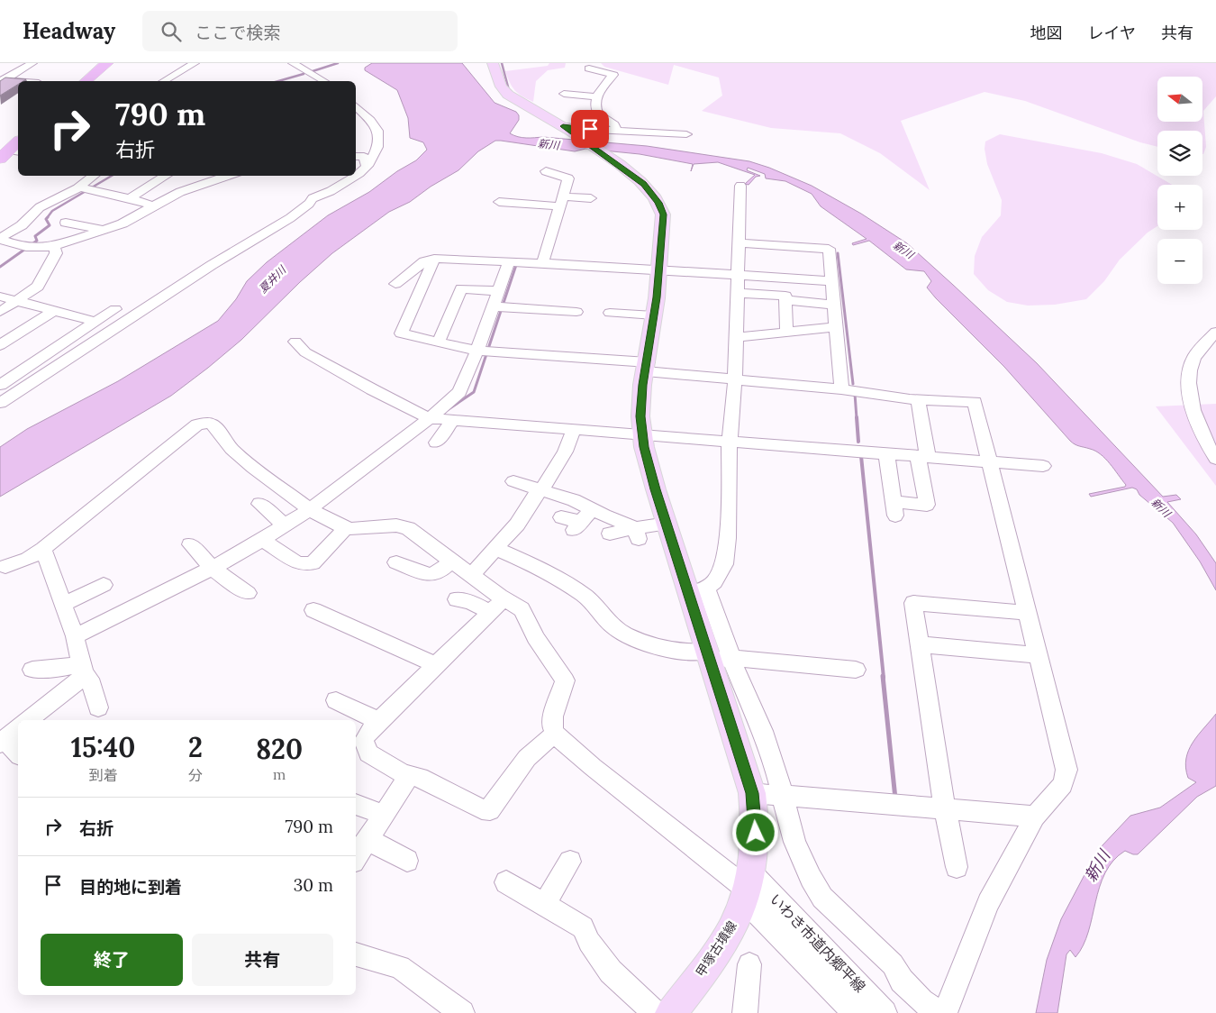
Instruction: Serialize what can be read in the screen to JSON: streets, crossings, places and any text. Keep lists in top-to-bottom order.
{
  "streets": {
    "main road": ["甲塚古墳線"],
    "street": ["いわき市道内郷平線"]
  },
  "crossings": [
    ["いわき市道内郷平線", "甲塚古墳線"]
  ],
  "water": ["新川", "夏井川"],
  "north": "left",
  "page": {
    "header": "Headway",
    "search": "ここで検索",
    "nav": ["地図", "レイヤ", "共有"],
    "map_buttons": ["+", "−"],
    "turn": ["790 m", "右折"],
    "eta": [
      "15:40",
      "到着",
      "2",
      "分",
      "820",
      "m"
    ],
    "list": [
      {
        "name": "右折",
        "value": "790 m"
      },
      {
        "name": "目的地に到着",
        "value": "30 m"
      }
    ],
    "buttons": ["終了", "共有"]
  }
}
